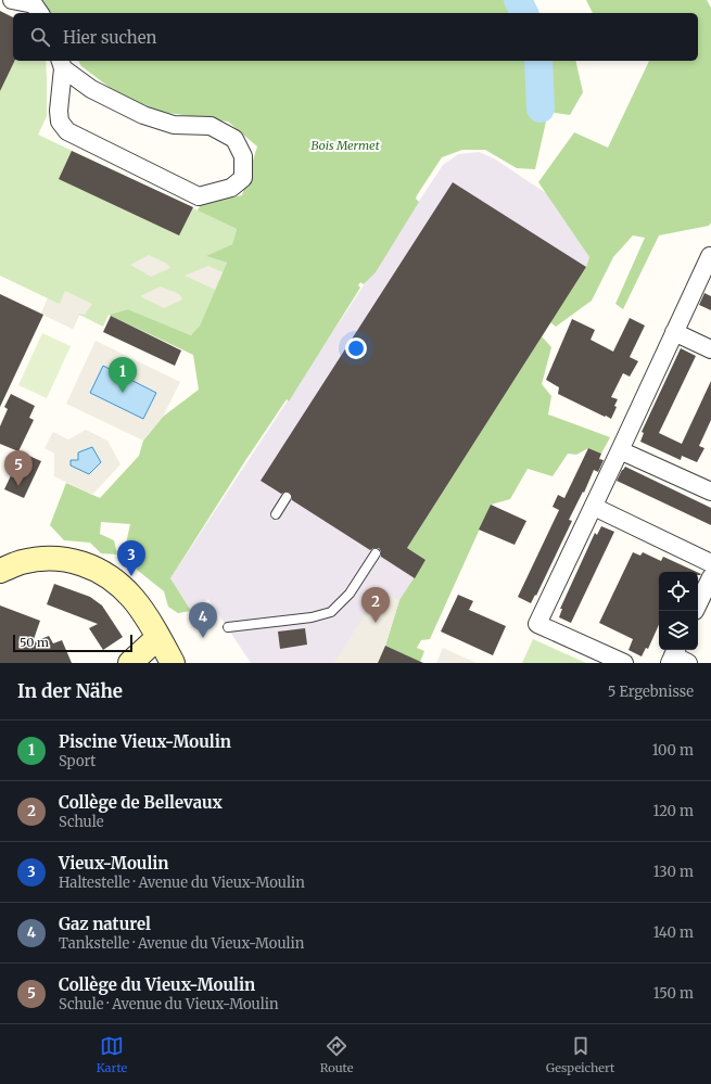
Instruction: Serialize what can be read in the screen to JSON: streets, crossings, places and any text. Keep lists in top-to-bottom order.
{
  "parks": ["Bois Mermet"],
  "scale_bar": "50 m",
  "page": {
    "search": "Hier suchen",
    "pins": [
      "1",
      "5",
      "3",
      "2",
      "4"
    ],
    "scale": "50 m",
    "heading": ["In der Nähe", "5 Ergebnisse"],
    "list": [
      {
        "mark": "1",
        "name": "Piscine Vieux-Moulin",
        "note": "Sport",
        "value": "100 m"
      },
      {
        "mark": "2",
        "name": "Collège de Bellevaux",
        "note": "Schule",
        "value": "120 m"
      },
      {
        "mark": "3",
        "name": "Vieux-Moulin",
        "note": "Haltestelle · Avenue du Vieux-Moulin",
        "value": "130 m"
      },
      {
        "mark": "4",
        "name": "Gaz naturel",
        "note": "Tankstelle · Avenue du Vieux-Moulin",
        "value": "140 m"
      },
      {
        "mark": "5",
        "name": "Collège du Vieux-Moulin",
        "note": "Schule · Avenue du Vieux-Moulin",
        "value": "150 m"
      }
    ],
    "nav": ["Karte", "Route", "Gespeichert"]
  }
}
